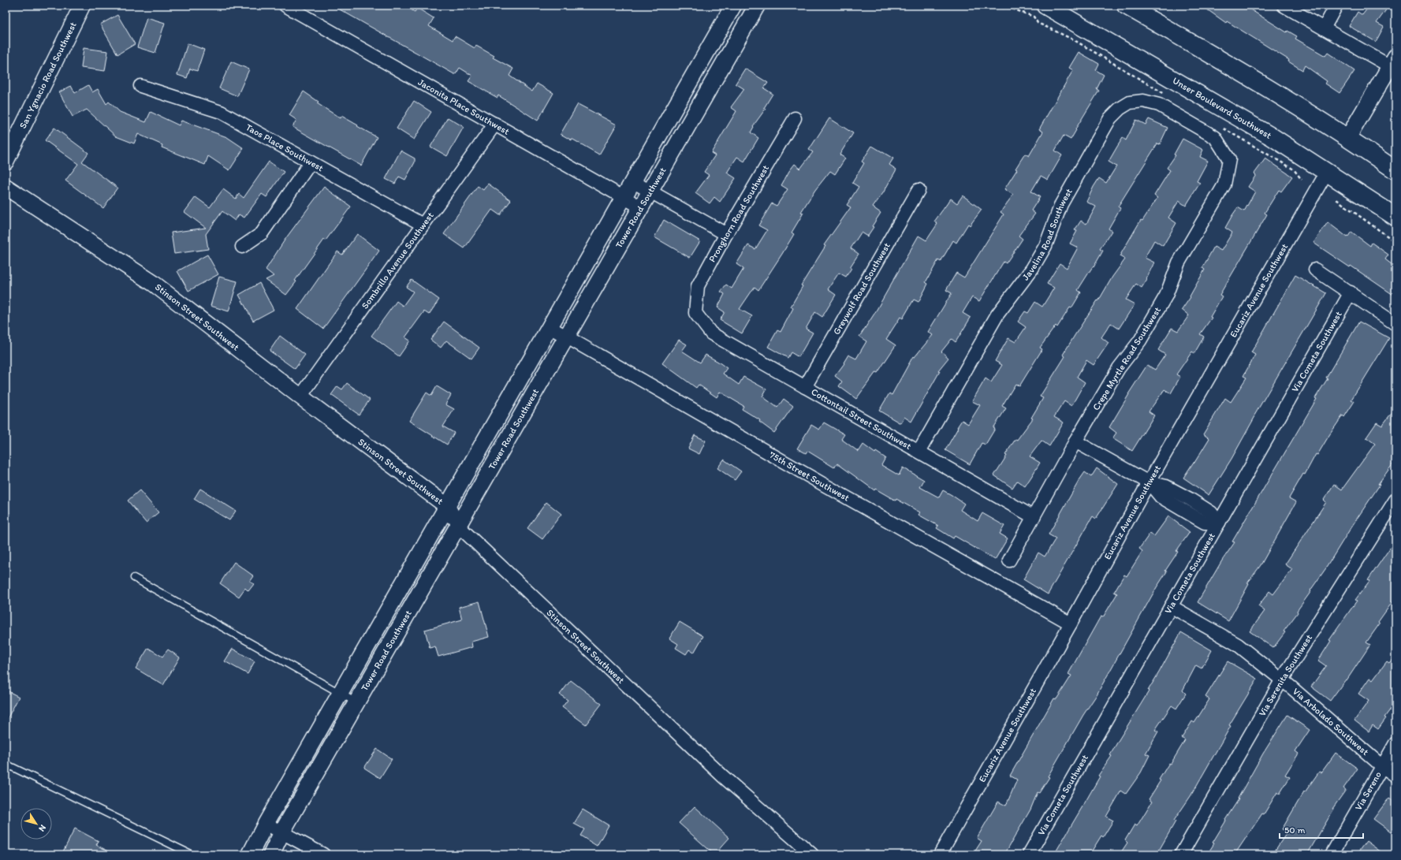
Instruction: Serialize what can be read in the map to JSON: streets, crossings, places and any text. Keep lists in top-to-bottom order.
{
  "streets": {
    "main road": ["Unser Boulevard Southwest"],
    "street": [
      "San Ygnacio Road Southwest",
      "Jaconita Place Southwest",
      "Taos Place Southwest",
      "Tower Road Southwest",
      "Pronghorn Road Southwest",
      "Javelina Road Southwest",
      "Sombrillo Avenue Southwest",
      "Greywolf Road Southwest",
      "Eucariz Avenue Southwest",
      "Stinson Street Southwest",
      "Via Cometa Southwest",
      "Crepe Myrtle Road Southwest",
      "Cottontail Street Southwest",
      "75th Street Southwest",
      "Via Serenita Southwest",
      "Via Arbolado Southwest",
      "Via Sereno"
    ]
  },
  "crossings": [
    ["Jaconita Place Southwest", "Tower Road Southwest"],
    ["Jaconita Place Southwest", "Sombrillo Avenue Southwest"],
    ["Unser Boulevard Southwest", "Eucariz Avenue Southwest"],
    ["Taos Place Southwest", "Sombrillo Avenue Southwest"],
    ["Tower Road Southwest", "Stinson Street Southwest"],
    ["Tower Road Southwest", "75th Street Southwest"],
    ["Pronghorn Road Southwest", "Cottontail Street Southwest"],
    ["Javelina Road Southwest", "Crepe Myrtle Road Southwest"],
    ["Javelina Road Southwest", "Cottontail Street Southwest"],
    ["Sombrillo Avenue Southwest", "Stinson Street Southwest"],
    ["Greywolf Road Southwest", "Cottontail Street Southwest"],
    ["Eucariz Avenue Southwest", "75th Street Southwest"],
    ["Via Cometa Southwest", "Via Arbolado Southwest"],
    ["Crepe Myrtle Road Southwest", "Cottontail Street Southwest"],
    ["Via Serenita Southwest", "Via Arbolado Southwest"],
    ["Via Arbolado Southwest", "Via Sereno"]
  ],
  "scale_bar": "50 m",
  "north": "bottom right"
}
